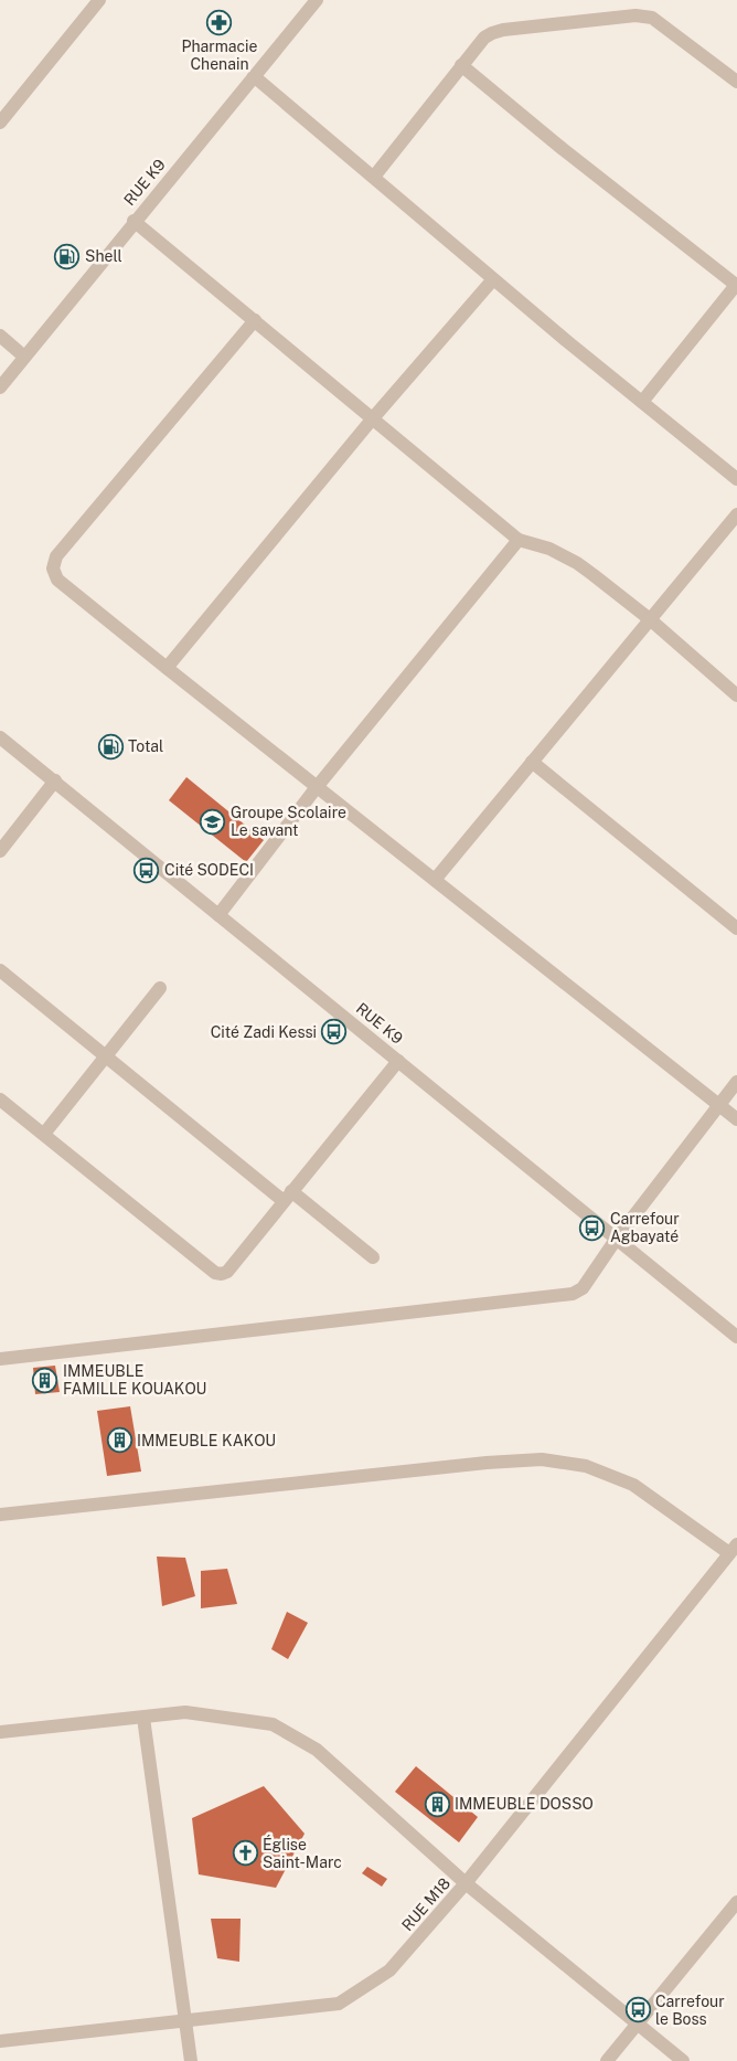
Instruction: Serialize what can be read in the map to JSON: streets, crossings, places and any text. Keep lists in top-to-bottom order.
{
  "streets": {
    "street": ["RUE K9", "RUE M18"]
  },
  "places": {
    "pharmacy": ["Pharmacie Chenain"],
    "fuel station": ["Shell", "Total"],
    "school or university": ["Groupe Scolaire Le savant"],
    "bus stop": [
      "Cité SODECI",
      "Cité Zadi Kessi",
      "Carrefour Agbayaté",
      "Carrefour le Boss"
    ],
    "building": ["IMMEUBLE FAMILLE KOUAKOU", "IMMEUBLE KAKOU", "IMMEUBLE DOSSO"],
    "church": ["Église Saint-Marc"]
  }
}
